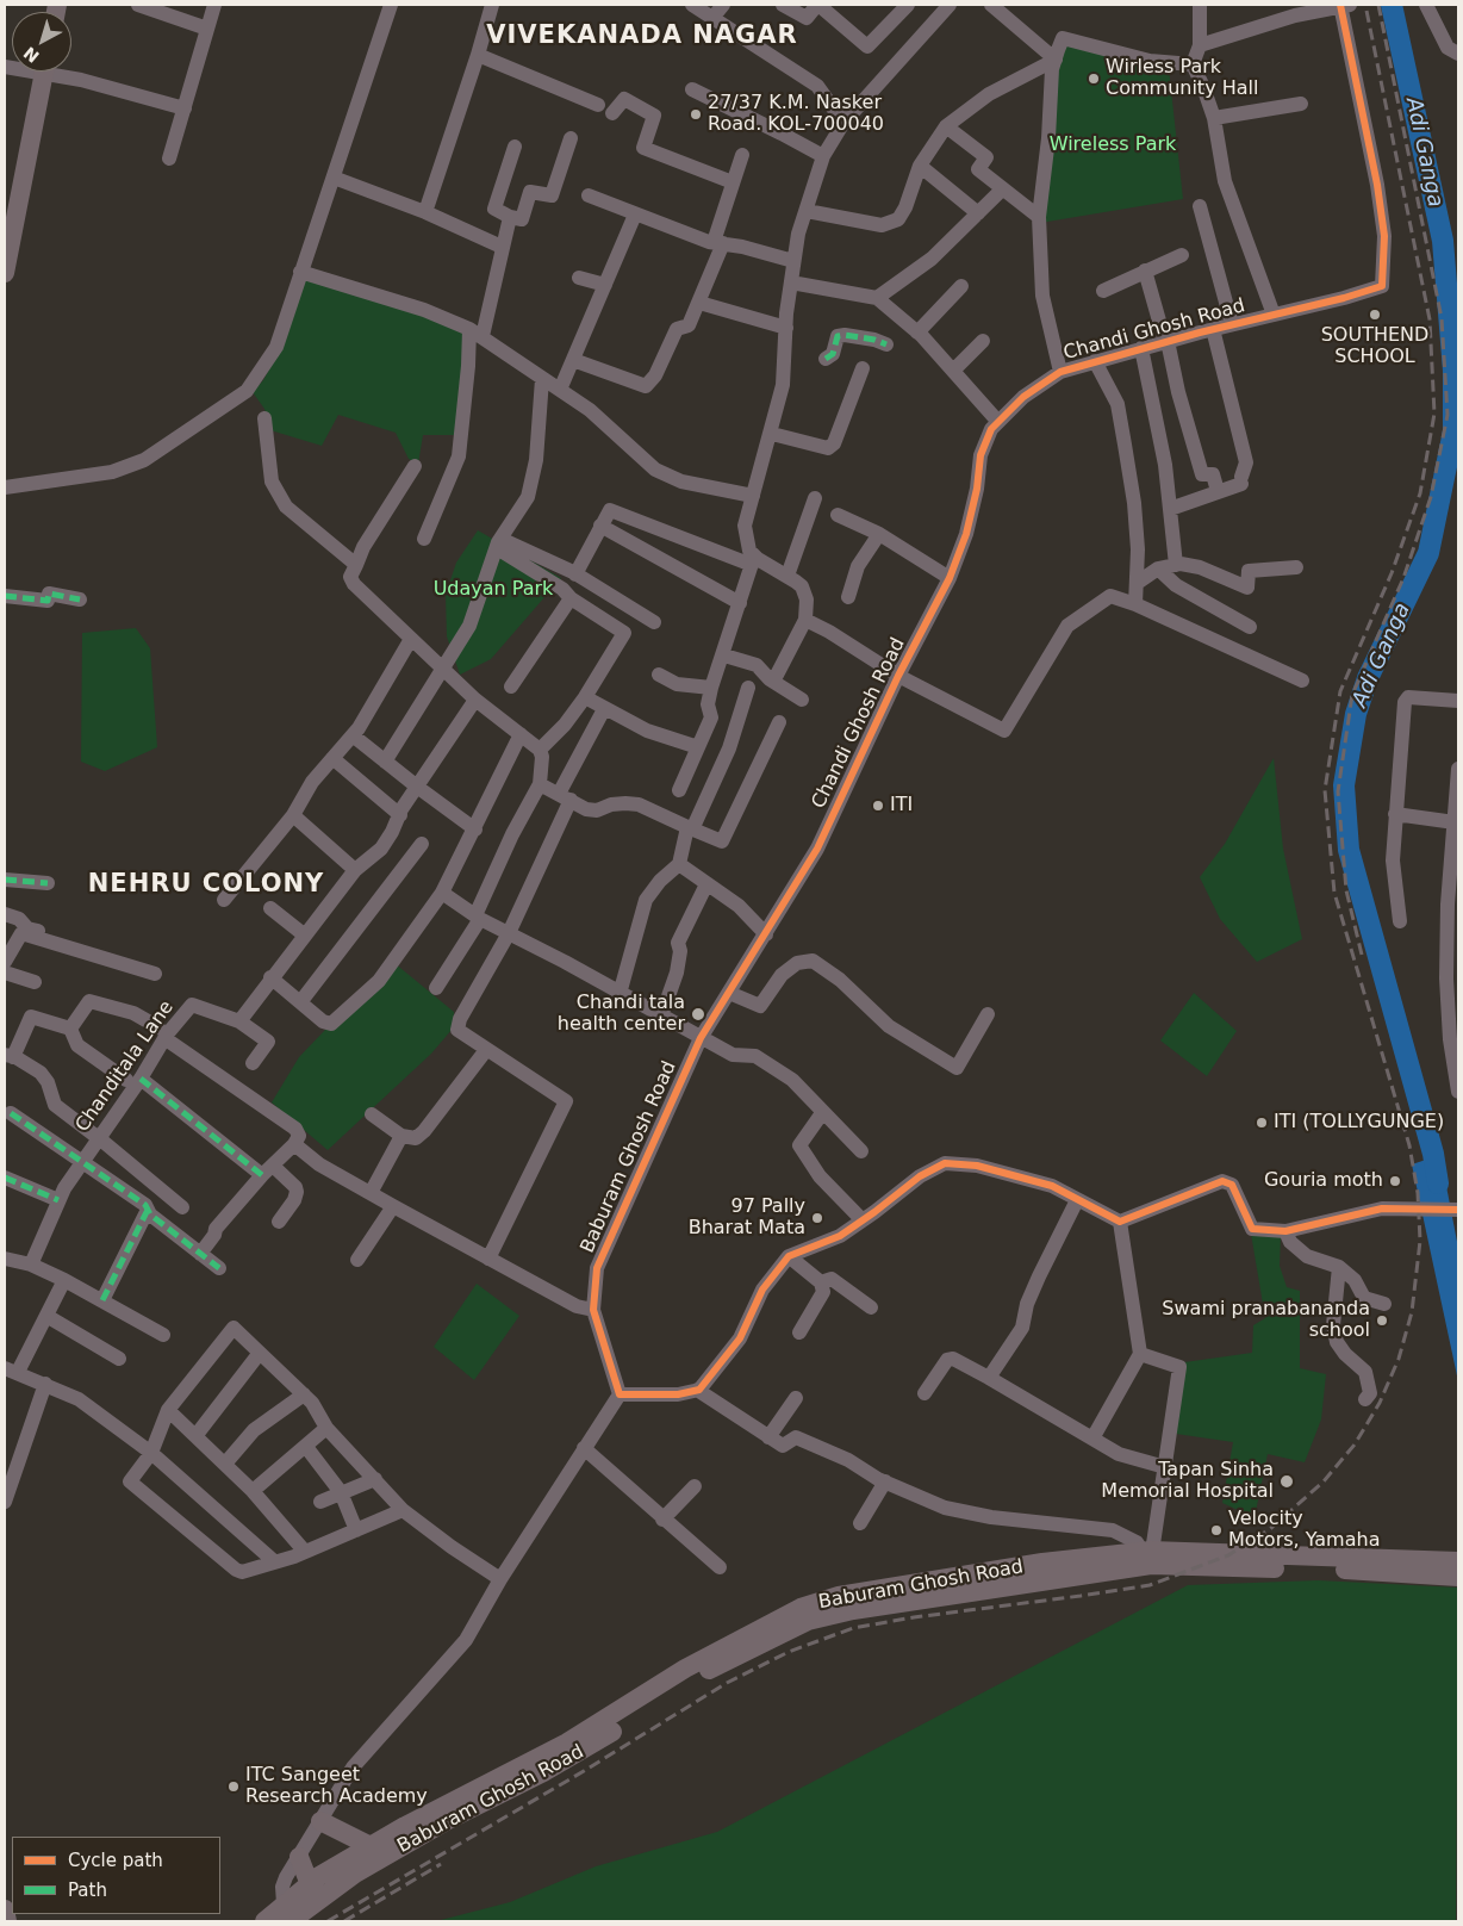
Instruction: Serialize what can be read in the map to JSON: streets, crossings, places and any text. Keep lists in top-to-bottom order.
{
  "streets": {
    "main road": ["Baburam Ghosh Road"],
    "street": ["Chandi Ghosh Road", "Chanditala Lane"]
  },
  "crossings": [
    ["Chandi Ghosh Road", "Baburam Ghosh Road"]
  ],
  "districts": ["VIVEKANADA NAGAR", "NEHRU COLONY"],
  "water": ["Adi Ganga"],
  "parks": ["Wireless Park", "Udayan Park"],
  "places": [
    "Wirless Park Community Hall",
    "27/37 K.M. Nasker Road. KOL-700040",
    "SOUTHEND SCHOOL",
    "ITI",
    "Chandi tala health center",
    "ITI (TOLLYGUNGE)",
    "Gouria moth",
    "97 Pally Bharat Mata",
    "Swami pranabananda school",
    "Tapan Sinha Memorial Hospital",
    "Velocity Motors, Yamaha",
    "ITC Sangeet Research Academy"
  ],
  "legend": ["Cycle path", "Path"],
  "north": "bottom left"
}
